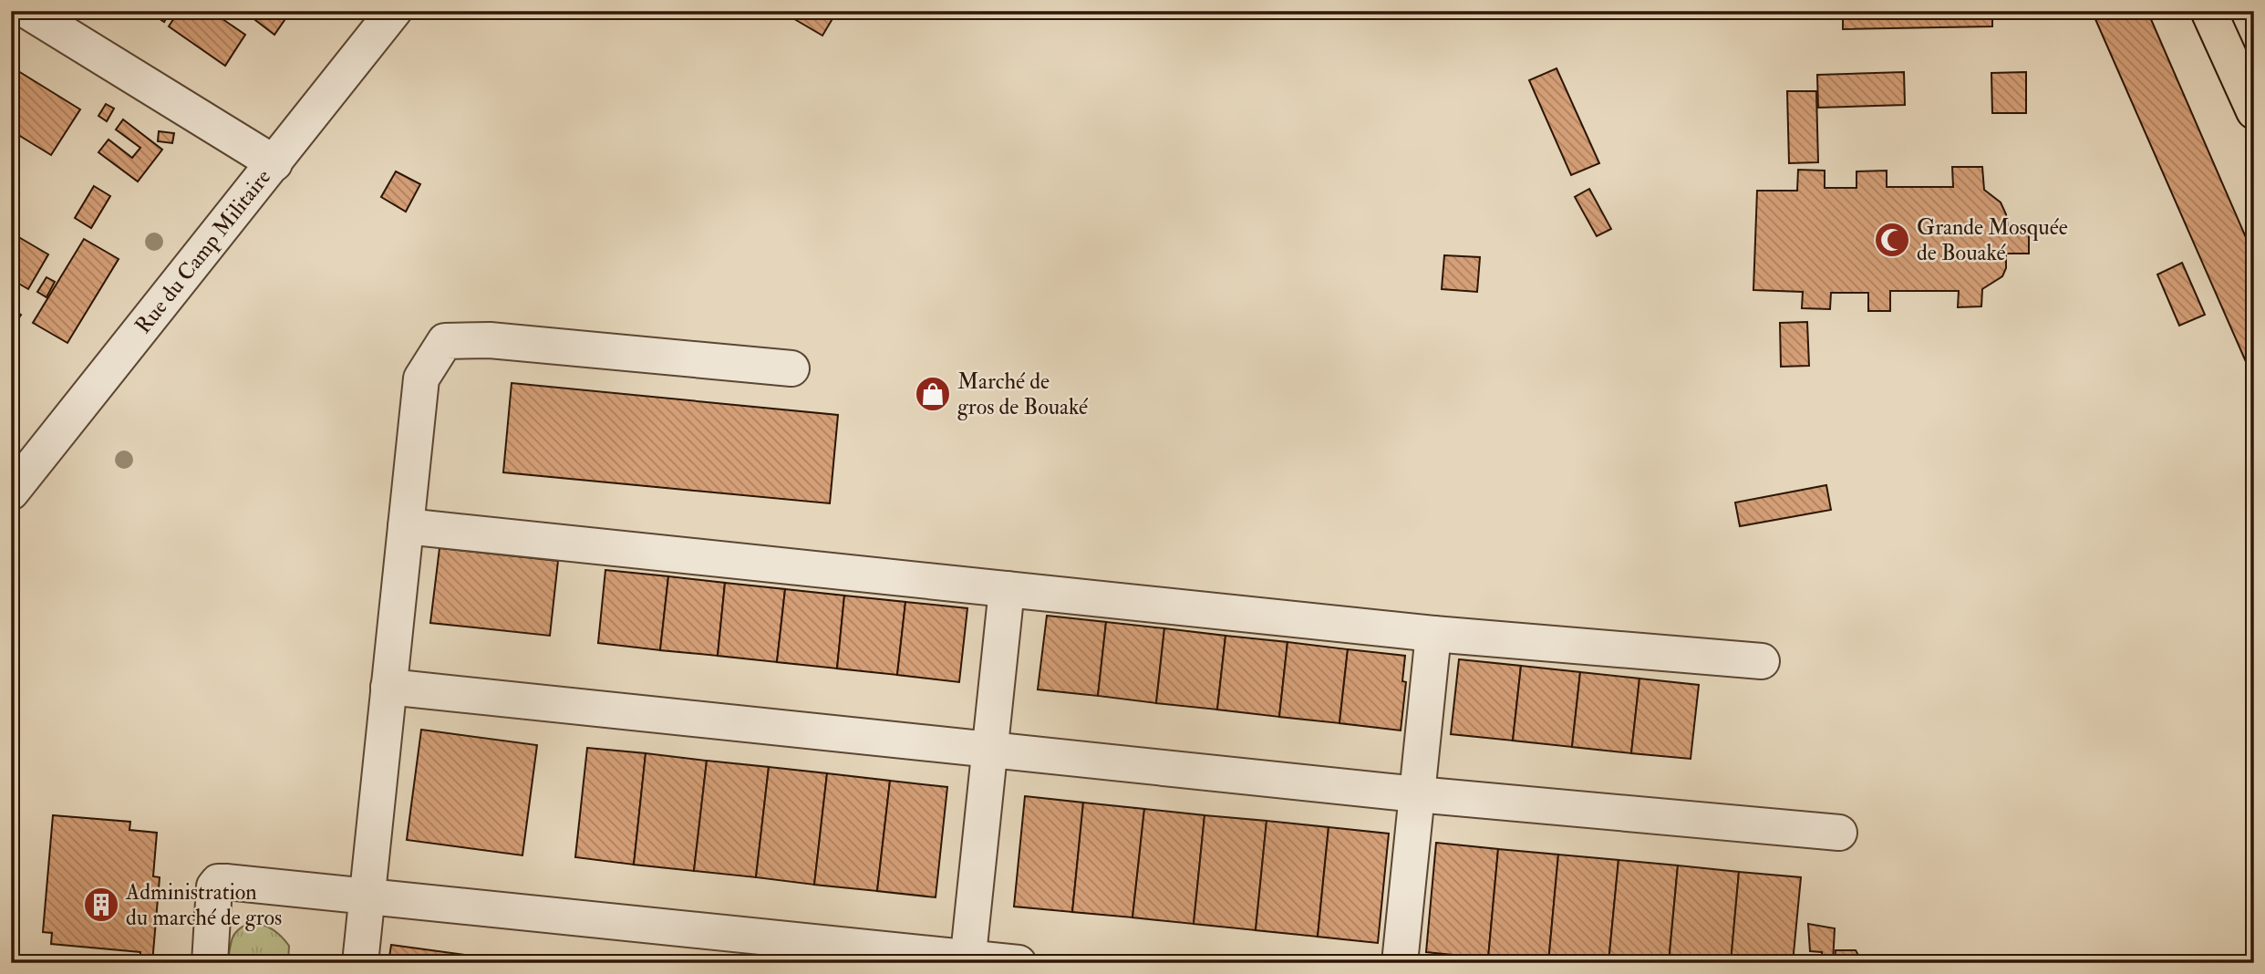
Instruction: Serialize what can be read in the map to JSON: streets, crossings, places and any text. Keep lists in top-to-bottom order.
{
  "streets": {
    "street": ["Rue du Camp Militaire"]
  },
  "places": {
    "mosque": ["Grande Mosquée de Bouaké"],
    "shop": ["Marché de gros de Bouaké"],
    "building": ["Administration du marché de gros"]
  }
}
